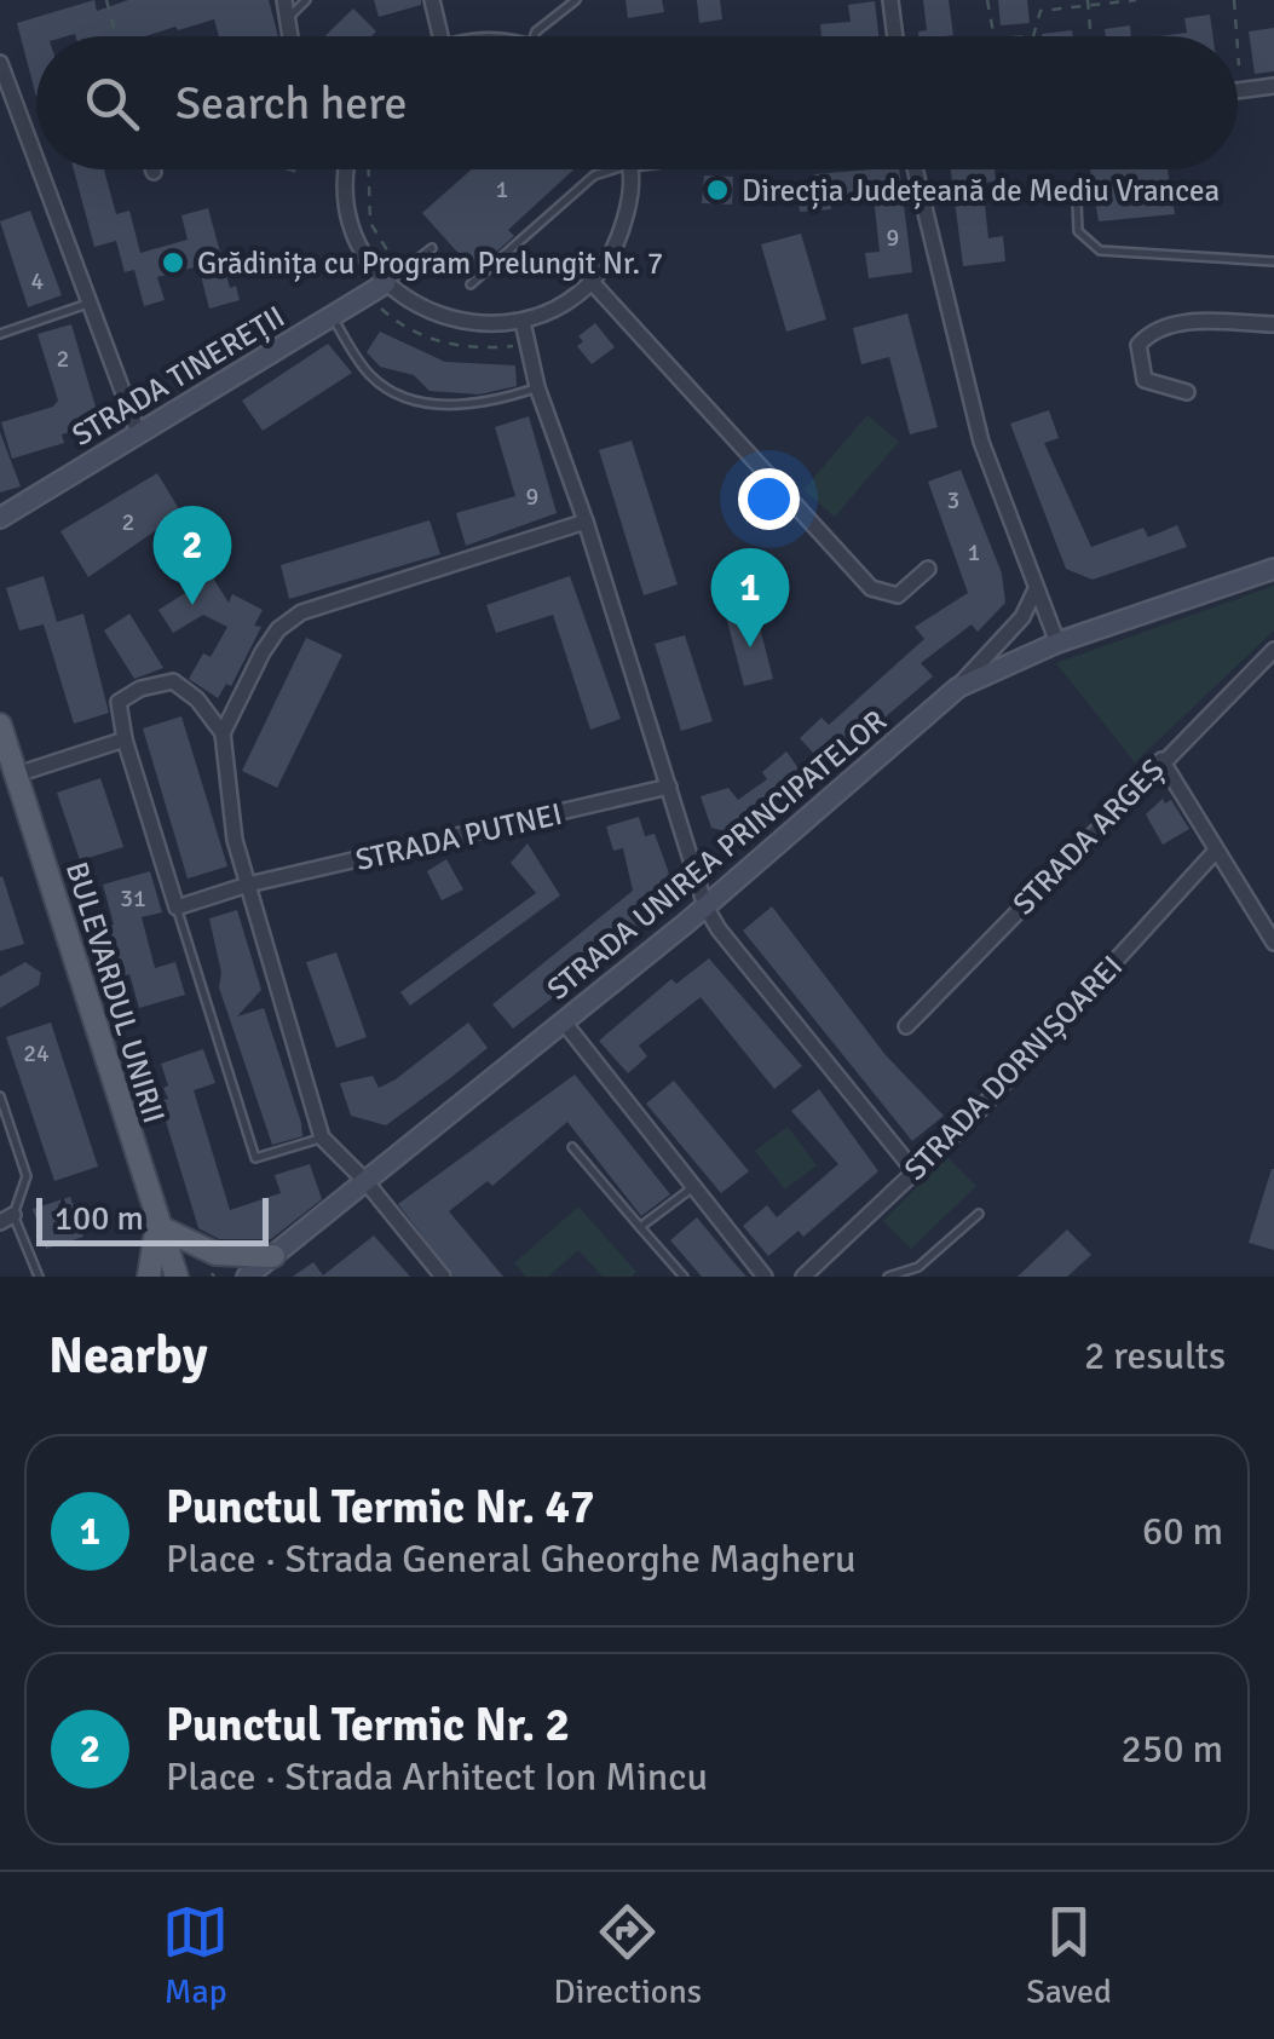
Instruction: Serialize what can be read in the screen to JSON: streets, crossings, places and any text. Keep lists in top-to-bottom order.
{
  "streets": {
    "main road": ["STRADA TINEREȚII", "STRADA UNIREA PRINCIPATELOR", "BULEVARDUL UNIRII"],
    "street": ["STRADA PUTNEI", "STRADA ARGEȘ", "STRADA DORNIȘOAREI"]
  },
  "places": ["Direcția Județeană de Mediu Vrancea", "Grădinița cu Program Prelungit Nr. 7"],
  "house_numbers": [
    "1",
    "9",
    "4",
    "2",
    "9",
    "3",
    "2",
    "1",
    "31",
    "24"
  ],
  "scale_bar": "100 m",
  "page": {
    "search": "Search here",
    "pins": ["2", "1"],
    "scale": "100 m",
    "heading": ["Nearby", "2 results"],
    "list": [
      {
        "mark": "1",
        "name": "Punctul Termic Nr. 47",
        "note": "Place · Strada General Gheorghe Magheru",
        "value": "60 m"
      },
      {
        "mark": "2",
        "name": "Punctul Termic Nr. 2",
        "note": "Place · Strada Arhitect Ion Mincu",
        "value": "250 m"
      }
    ],
    "nav": ["Map", "Directions", "Saved"]
  }
}
